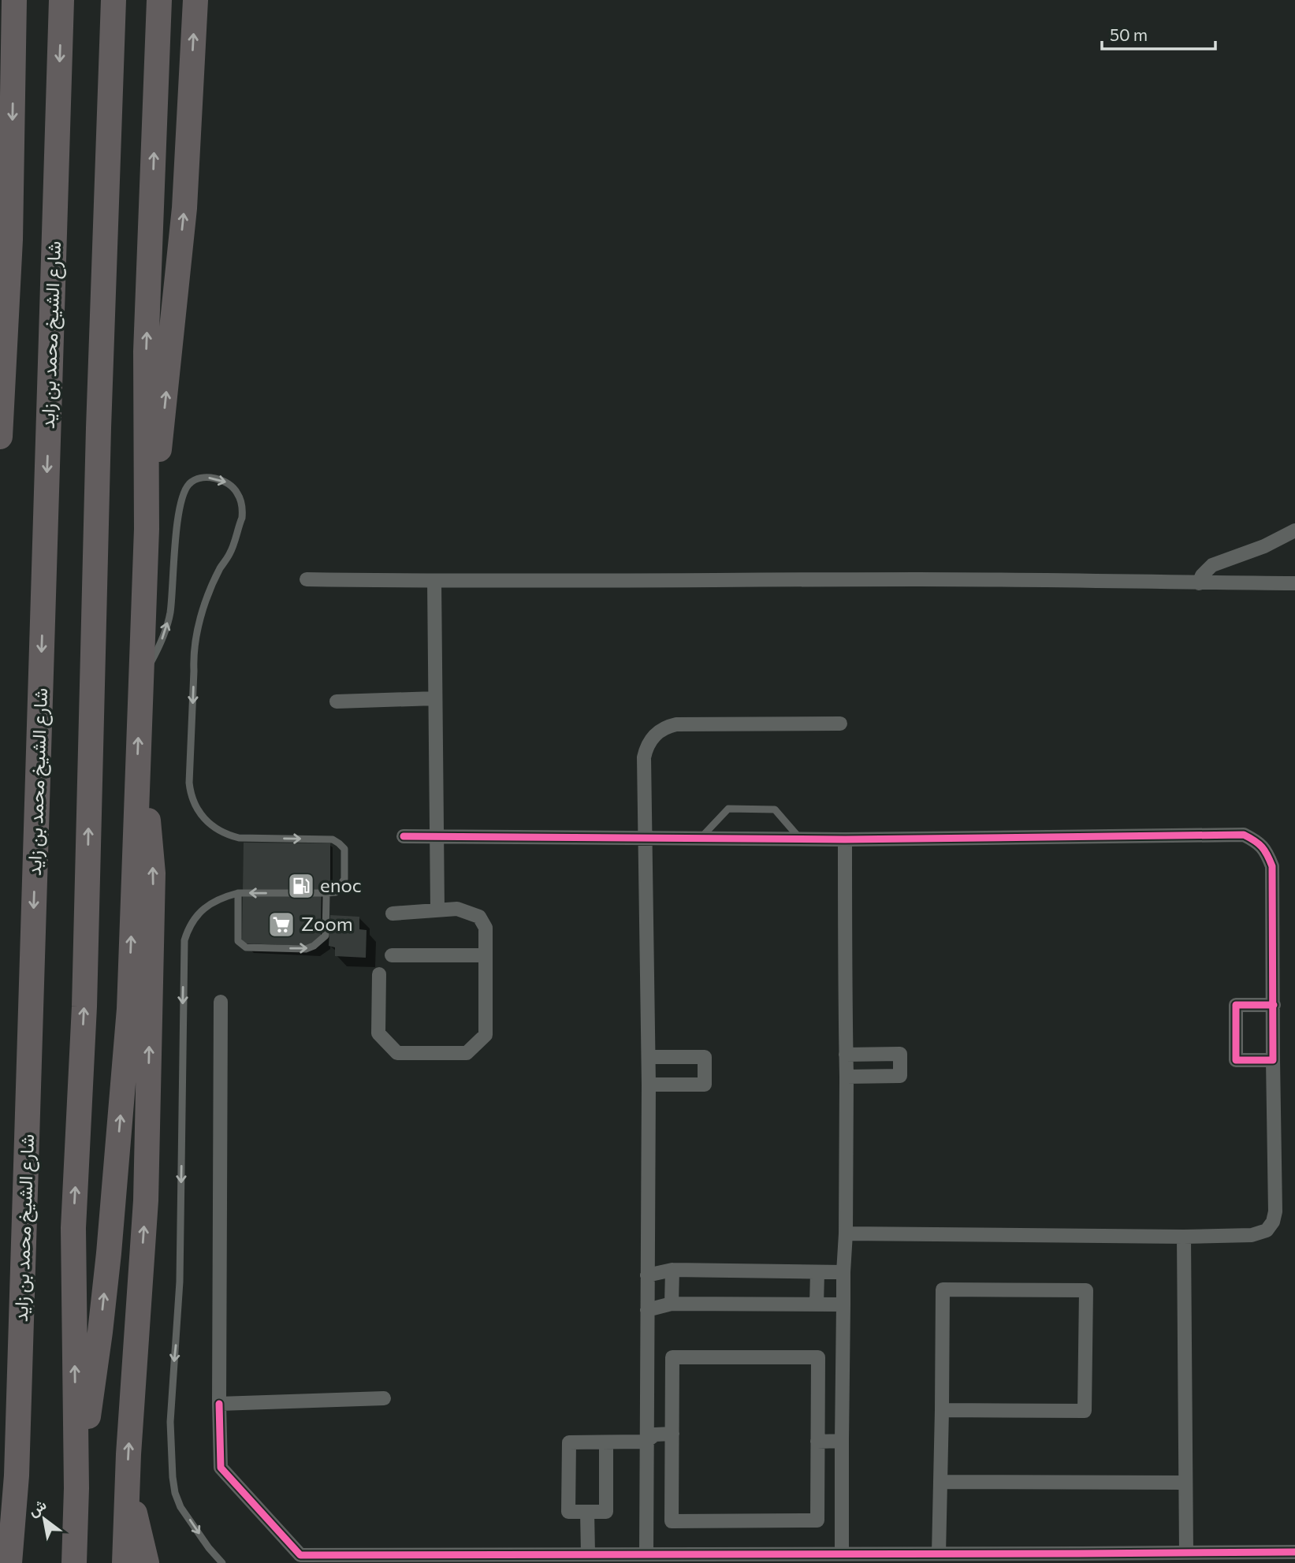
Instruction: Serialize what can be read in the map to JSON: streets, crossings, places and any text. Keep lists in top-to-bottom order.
{
  "streets": {
    "highway": ["شارع الشيخ محمد بن زايد"]
  },
  "places": {
    "fuel station": ["enoc"],
    "supermarket": ["Zoom"]
  },
  "scale_bar": "50 m",
  "north": "top left"
}
